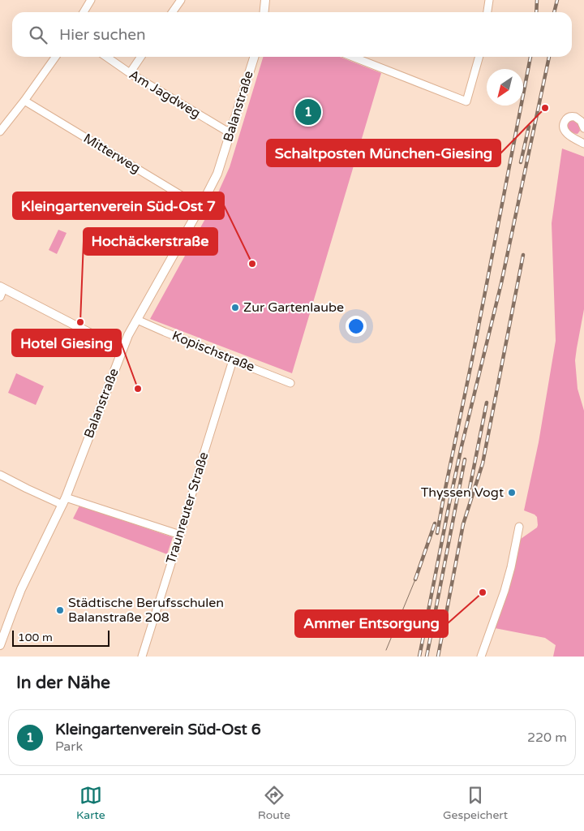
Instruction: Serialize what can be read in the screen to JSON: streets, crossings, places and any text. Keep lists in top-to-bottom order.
{
  "streets": {
    "street": [
      "Am Jagdweg",
      "Balanstraße",
      "Mitterweg",
      "Kopischstraße",
      "Traunreuter Straße"
    ]
  },
  "crossings": [
    ["Am Jagdweg", "Balanstraße"],
    ["Balanstraße", "Mitterweg"],
    ["Balanstraße", "Kopischstraße"],
    ["Kopischstraße", "Traunreuter Straße"]
  ],
  "places": [
    "Schaltposten München-Giesing",
    "Kleingartenverein Süd-Ost 7",
    "Zur Gartenlaube",
    "Hochäckerstraße",
    "Hotel Giesing",
    "Thyssen Vogt",
    "Ammer Entsorgung",
    "Städtische Berufsschulen Balanstraße 208"
  ],
  "scale_bar": "100 m",
  "north": "bottom left",
  "page": {
    "search": "Hier suchen",
    "pins": "1",
    "scale": "100 m",
    "heading": "In der Nähe",
    "list": [
      {
        "mark": "1",
        "name": "Kleingartenverein Süd-Ost 6",
        "note": "Park",
        "value": "220 m"
      }
    ],
    "nav": ["Karte", "Route", "Gespeichert"]
  }
}
